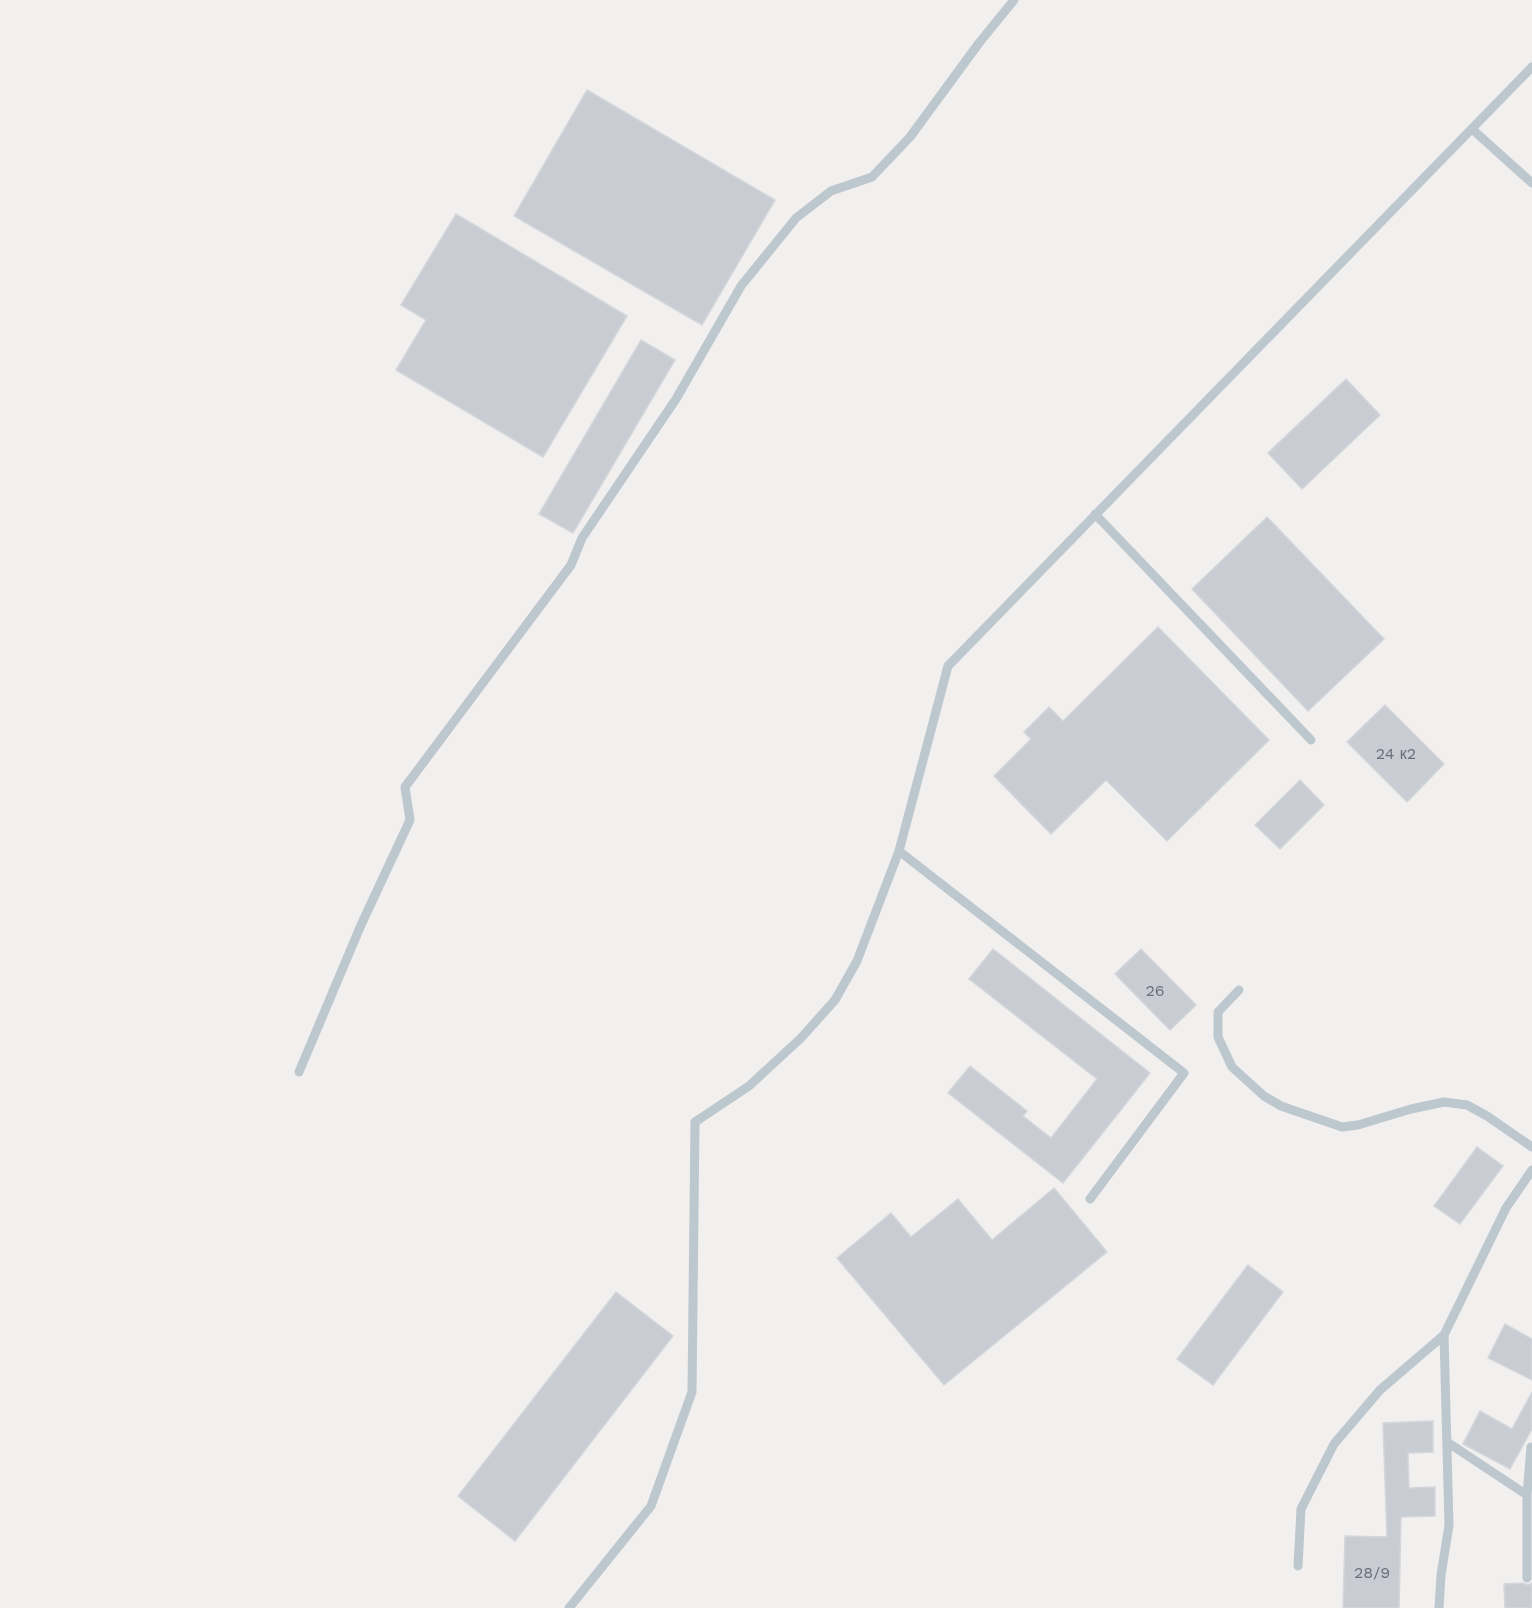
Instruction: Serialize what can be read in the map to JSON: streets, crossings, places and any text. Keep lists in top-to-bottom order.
{
  "house_numbers": ["24 к2", "26", "28/9"]
}
